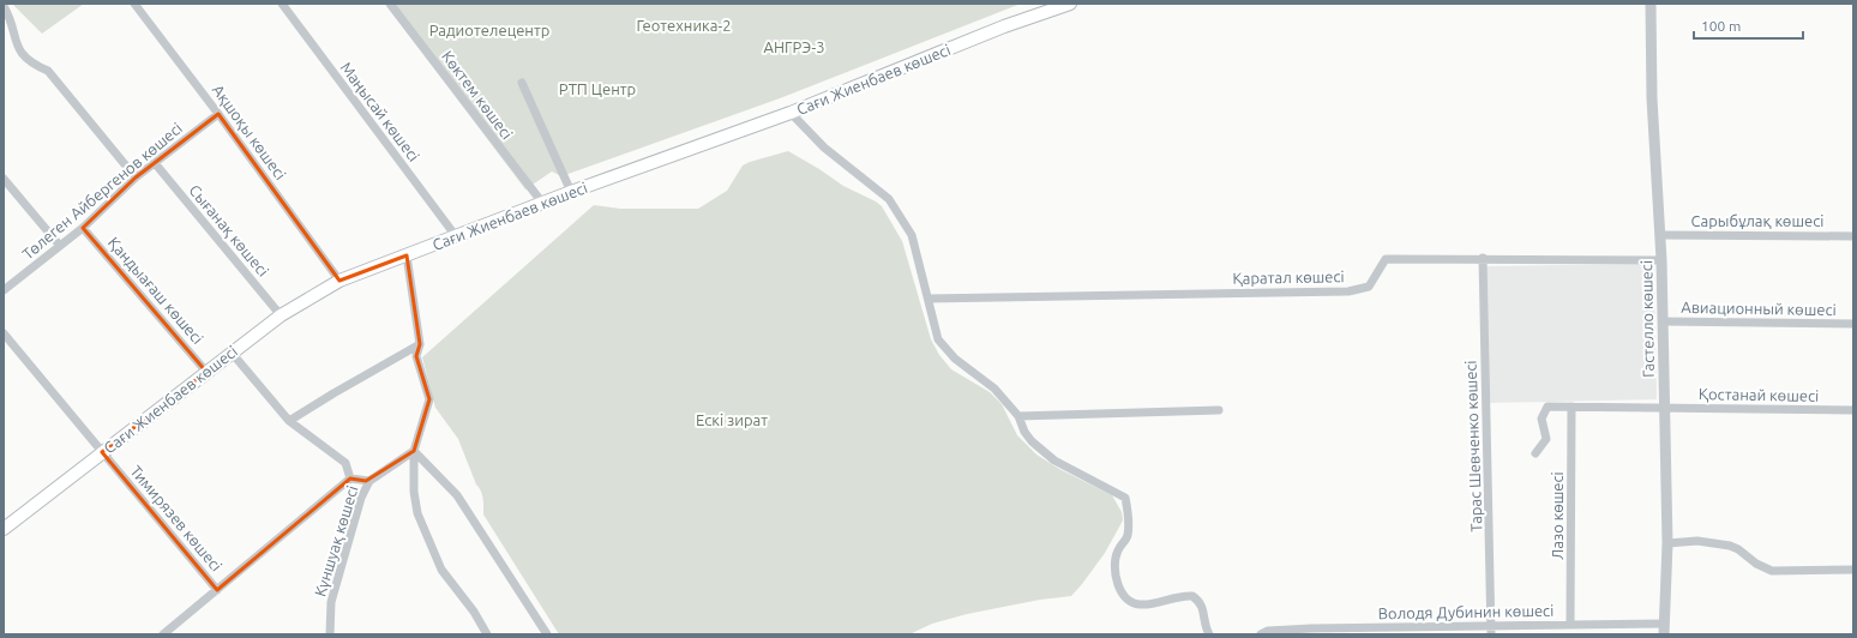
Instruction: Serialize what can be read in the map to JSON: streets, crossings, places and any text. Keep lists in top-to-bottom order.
{
  "streets": {
    "main road": ["Сағи Жиенбаев көшесі"],
    "street": [
      "Көктем көшесі",
      "Маңысай көшесі",
      "Ақшоқы көшесі",
      "Төлеген Айбергенов көшесі",
      "Сарыбұлақ көшесі",
      "Сығанақ көшесі",
      "Қаратал көшесі",
      "Қандыағаш көшесі",
      "Авиационный көшесі",
      "Гастелло көшесі",
      "Қостанай көшесі",
      "Тарас Шевченко көшесі",
      "Лазо көшесі",
      "Тимирязев көшесі",
      "Күншуақ көшесі",
      "Володя Дубинин көшесі"
    ]
  },
  "crossings": [
    ["Сағи Жиенбаев көшесі", "Көктем көшесі"],
    ["Сағи Жиенбаев көшесі", "Маңысай көшесі"],
    ["Сағи Жиенбаев көшесі", "Ақшоқы көшесі"],
    ["Сағи Жиенбаев көшесі", "Сығанақ көшесі"],
    ["Сағи Жиенбаев көшесі", "Қандыағаш көшесі"],
    ["Сағи Жиенбаев көшесі", "Тимирязев көшесі"],
    ["Ақшоқы көшесі", "Төлеген Айбергенов көшесі"],
    ["Төлеген Айбергенов көшесі", "Сығанақ көшесі"],
    ["Төлеген Айбергенов көшесі", "Қандыағаш көшесі"],
    ["Сарыбұлақ көшесі", "Гастелло көшесі"],
    ["Қаратал көшесі", "Гастелло көшесі"],
    ["Қаратал көшесі", "Тарас Шевченко көшесі"],
    ["Авиационный көшесі", "Гастелло көшесі"],
    ["Гастелло көшесі", "Қостанай көшесі"],
    ["Гастелло көшесі", "Лазо көшесі"],
    ["Гастелло көшесі", "Володя Дубинин көшесі"],
    ["Қостанай көшесі", "Лазо көшесі"],
    ["Тарас Шевченко көшесі", "Володя Дубинин көшесі"],
    ["Лазо көшесі", "Володя Дубинин көшесі"]
  ],
  "parks": [
    "Геотехника-2",
    "Радиотелецентр",
    "АНГРЭ-3",
    "РТП Центр",
    "Ескі зират"
  ],
  "scale_bar": "100 m"
}
